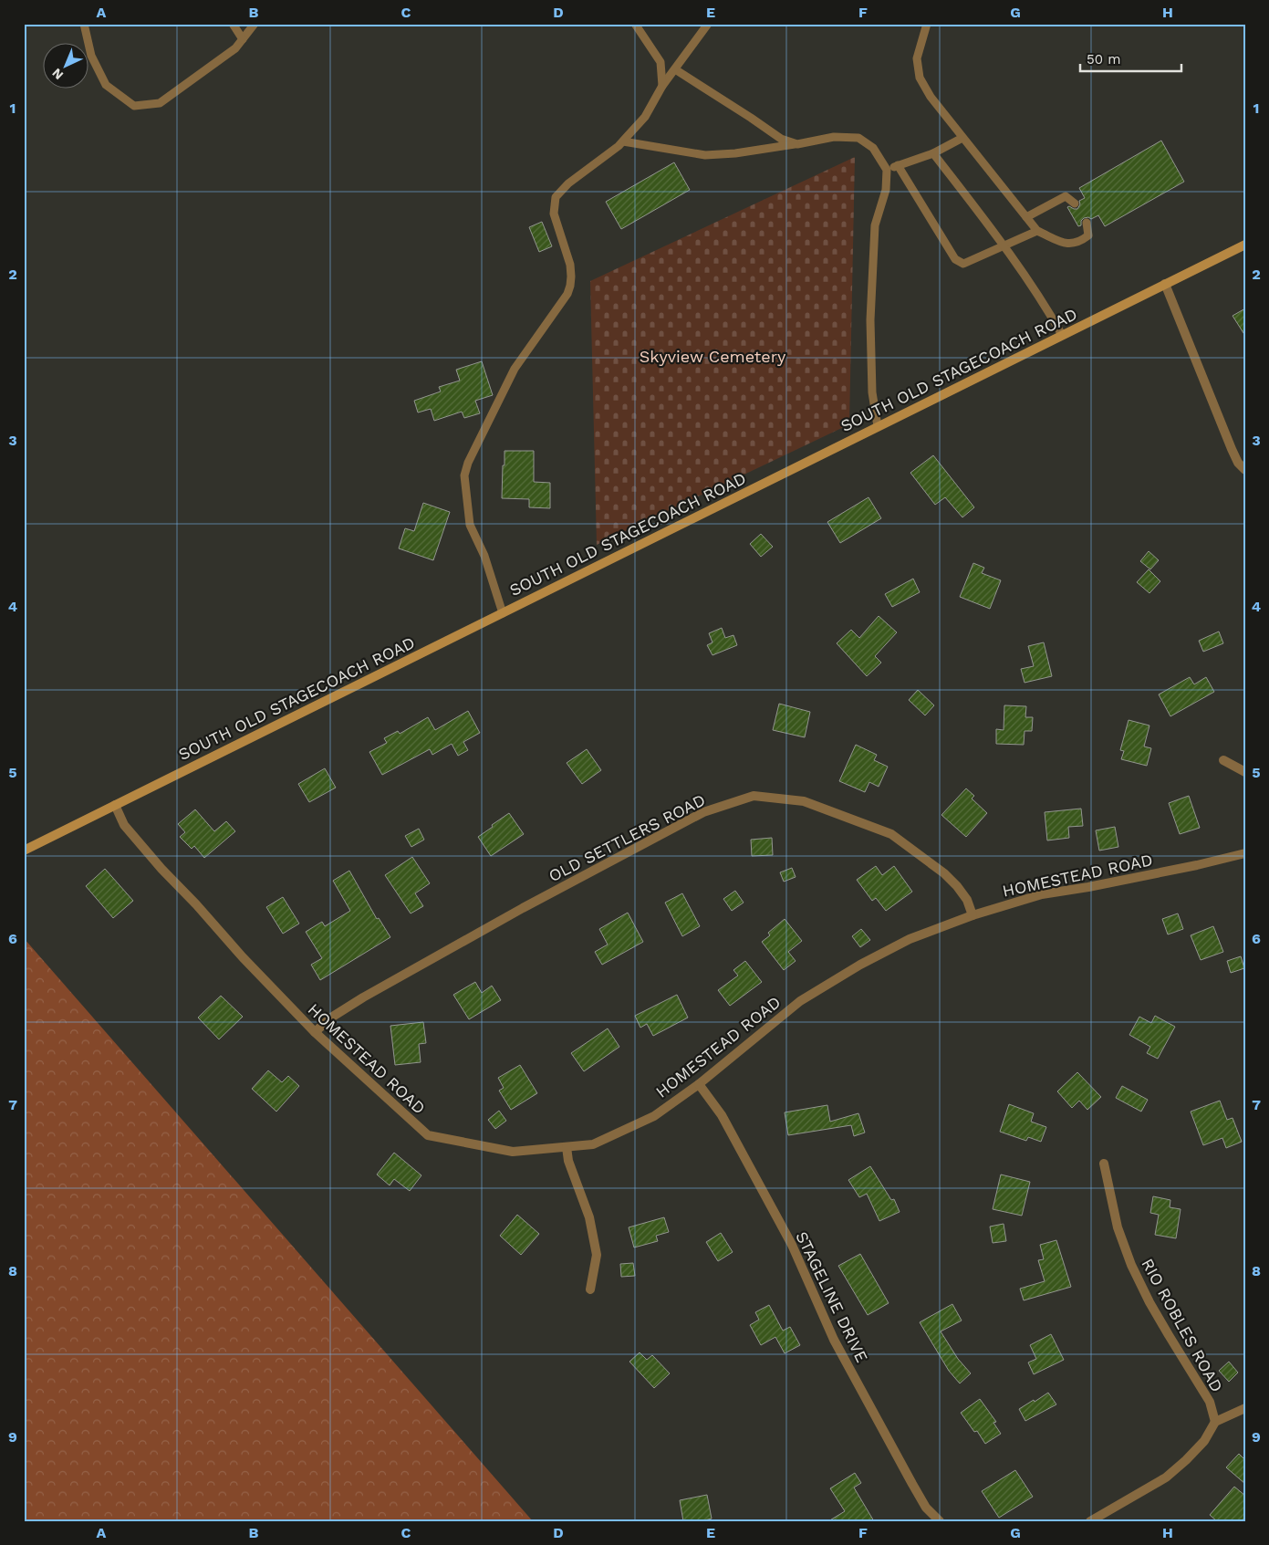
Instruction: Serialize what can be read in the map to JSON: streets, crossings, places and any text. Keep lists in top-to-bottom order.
{
  "streets": {
    "street": [
      "SOUTH OLD STAGECOACH ROAD",
      "OLD SETTLERS ROAD",
      "HOMESTEAD ROAD",
      "STAGELINE DRIVE",
      "RIO ROBLES ROAD"
    ]
  },
  "crossings": [
    ["SOUTH OLD STAGECOACH ROAD", "HOMESTEAD ROAD"],
    ["OLD SETTLERS ROAD", "HOMESTEAD ROAD"],
    ["HOMESTEAD ROAD", "STAGELINE DRIVE"]
  ],
  "parks": ["Skyview Cemetery"],
  "scale_bar": "50 m",
  "north": "bottom left",
  "grid": {
    "columns": [
      "A",
      "B",
      "C",
      "D",
      "E",
      "F",
      "G",
      "H"
    ],
    "rows": [
      "1",
      "2",
      "3",
      "4",
      "5",
      "6",
      "7",
      "8",
      "9"
    ]
  }
}
